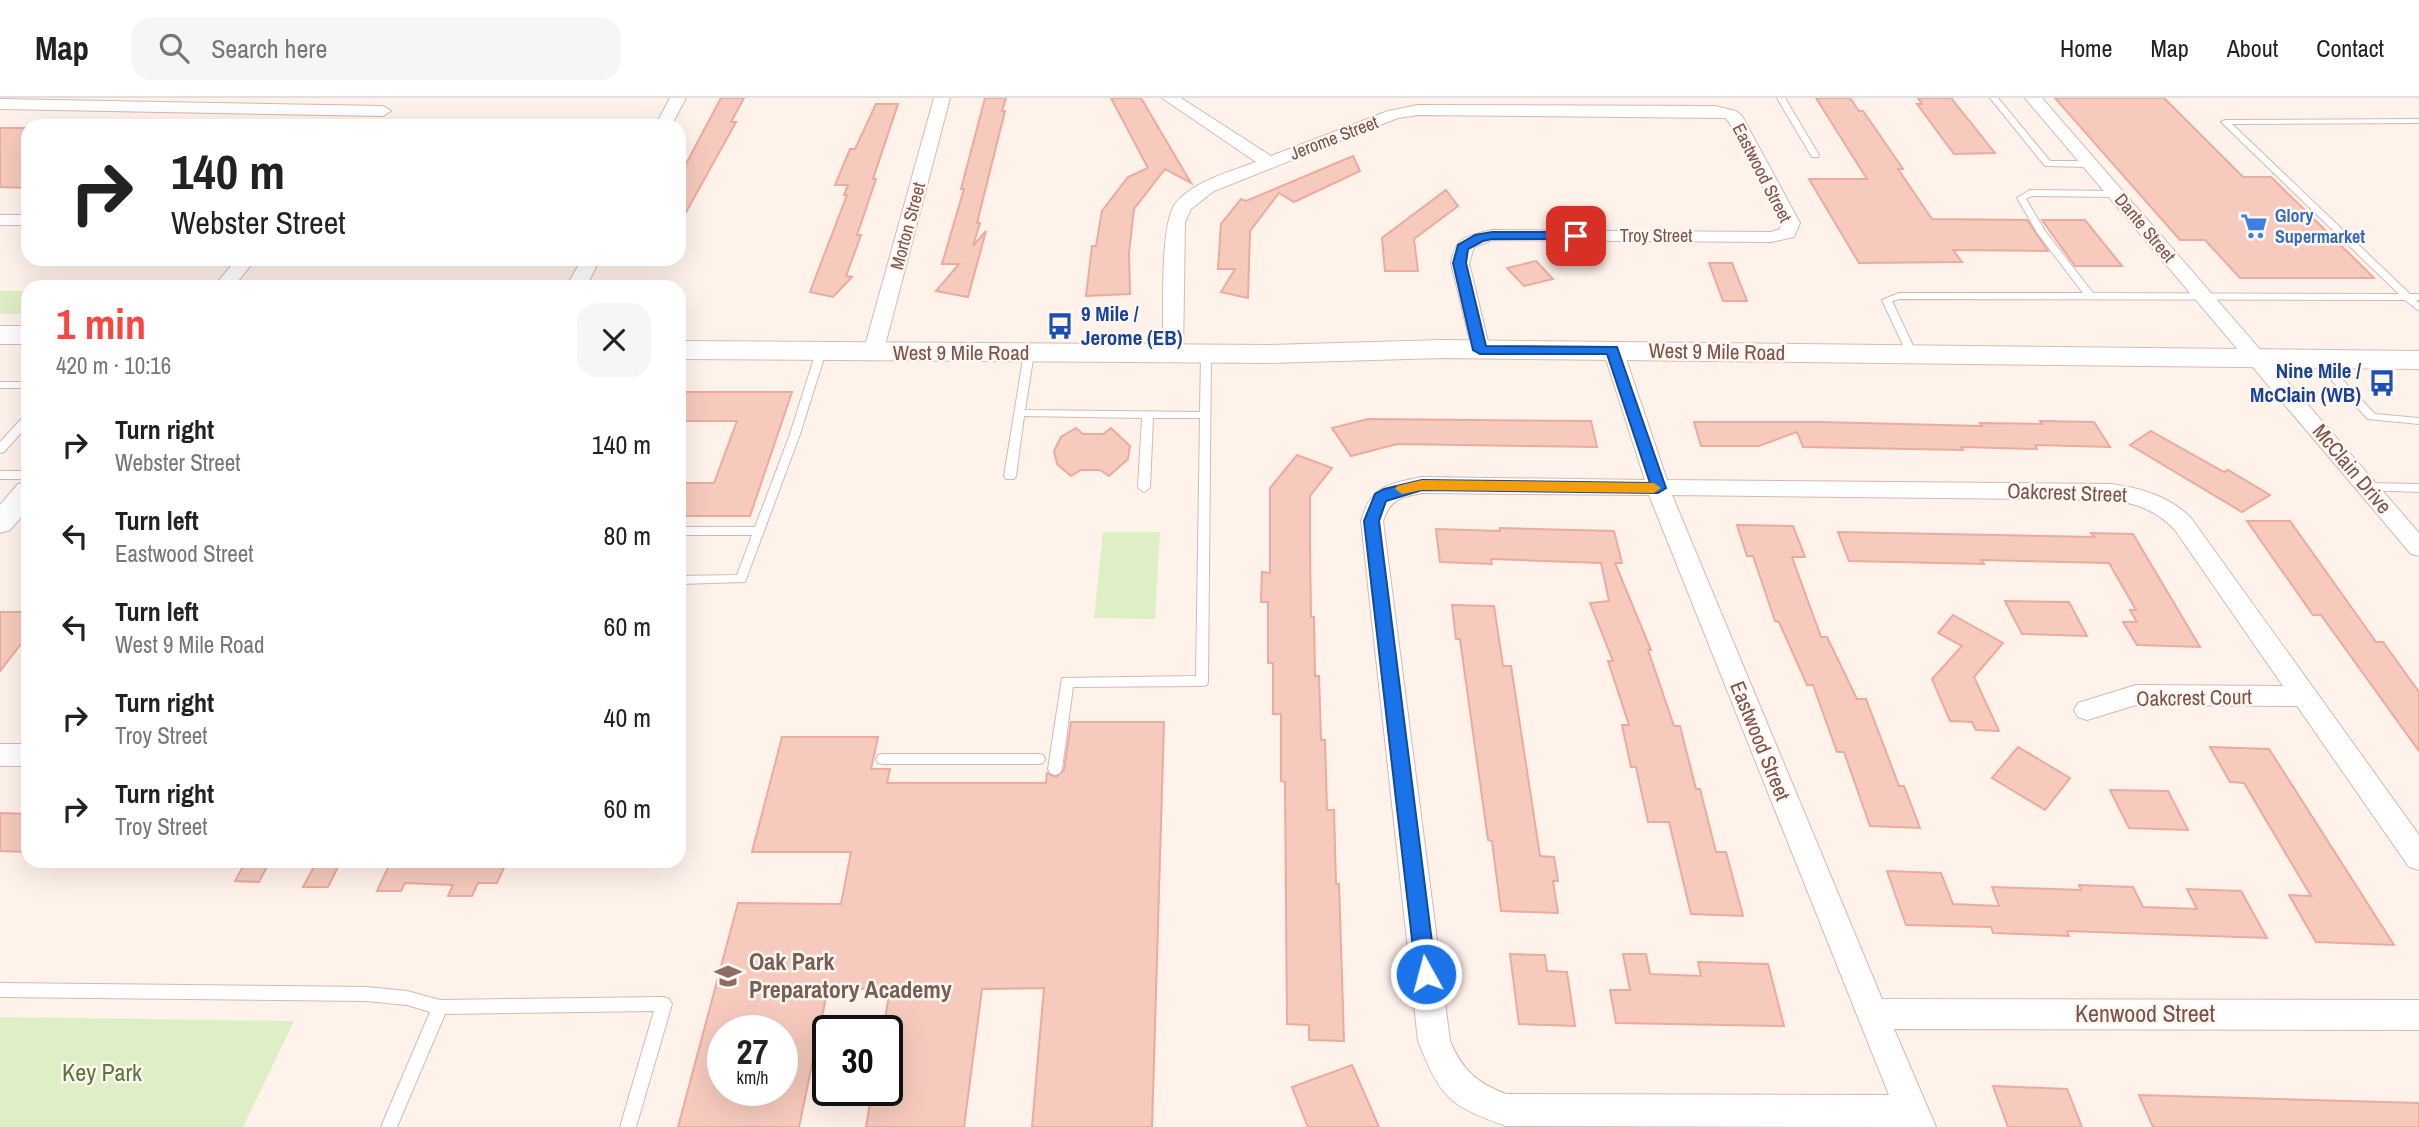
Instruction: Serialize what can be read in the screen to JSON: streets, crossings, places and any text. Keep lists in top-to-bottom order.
{
  "streets": {
    "main road": ["West 9 Mile Road"],
    "street": [
      "Jerome Street",
      "Eastwood Street",
      "Morton Street",
      "Dante Street",
      "Troy Street",
      "McClain Drive",
      "Oakcrest Street",
      "Oakcrest Court",
      "Kenwood Street"
    ]
  },
  "crossings": [
    ["Jerome Street", "Eastwood Street"],
    ["Jerome Street", "West 9 Mile Road"],
    ["Eastwood Street", "Troy Street"],
    ["Eastwood Street", "West 9 Mile Road"],
    ["Eastwood Street", "Oakcrest Street"],
    ["Eastwood Street", "Kenwood Street"],
    ["Morton Street", "West 9 Mile Road"],
    ["Dante Street", "West 9 Mile Road"],
    ["Dante Street", "McClain Drive"],
    ["Troy Street", "West 9 Mile Road"],
    ["West 9 Mile Road", "McClain Drive"],
    ["Oakcrest Street", "Oakcrest Court"]
  ],
  "parks": ["Key Park"],
  "places": {
    "supermarket": ["Glory Supermarket"],
    "bus stop": ["9 Mile / Jerome (EB)", "Nine Mile / McClain (WB)"],
    "school or university": ["Oak Park Preparatory Academy"]
  },
  "page": {
    "header": "Map",
    "search": "Search here",
    "nav": [
      "Home",
      "Map",
      "About",
      "Contact"
    ],
    "turn": ["140 m", "Webster Street"],
    "heading": ["1 min", "420 m · 10:16"],
    "list": [
      {
        "name": "Turn right",
        "note": "Webster Street",
        "value": "140 m"
      },
      {
        "name": "Turn left",
        "note": "Eastwood Street",
        "value": "80 m"
      },
      {
        "name": "Turn left",
        "note": "West 9 Mile Road",
        "value": "60 m"
      },
      {
        "name": "Turn right",
        "note": "Troy Street",
        "value": "40 m"
      },
      {
        "name": "Turn right",
        "note": "Troy Street",
        "value": "60 m"
      }
    ],
    "speed": "27 km/h",
    "limit": "30"
  }
}
